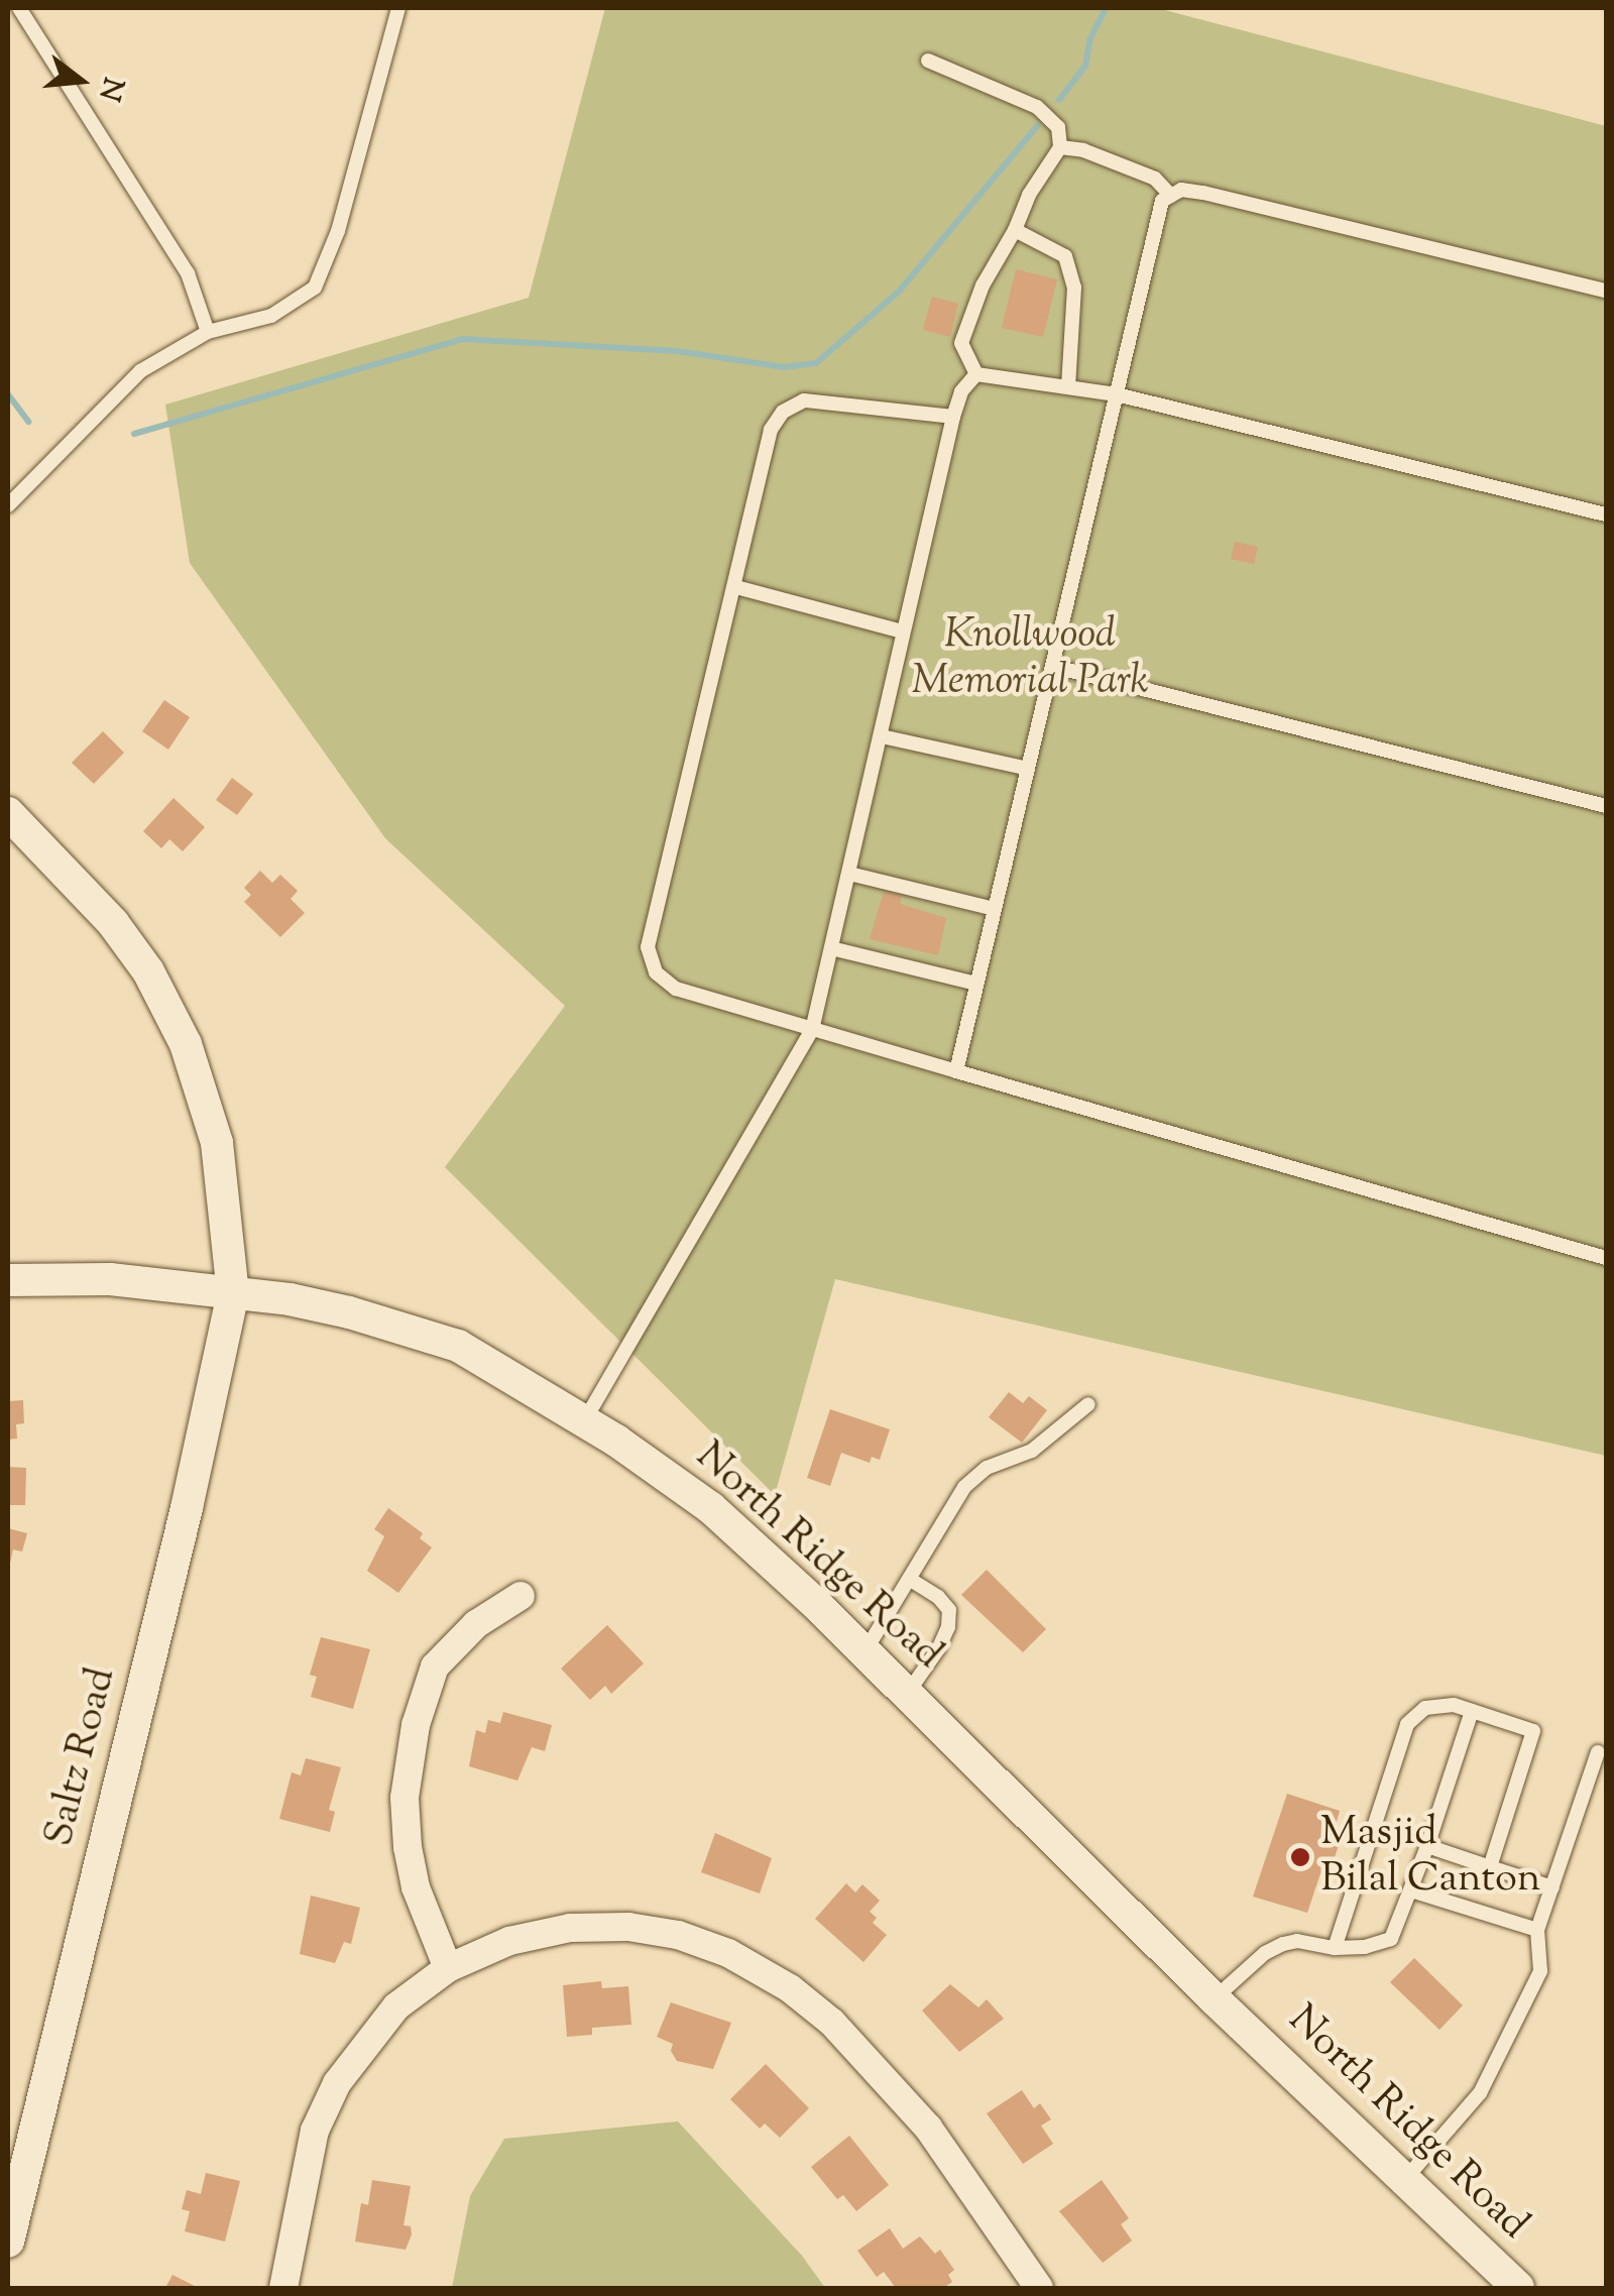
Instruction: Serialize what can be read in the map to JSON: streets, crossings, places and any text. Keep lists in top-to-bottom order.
{
  "streets": {
    "street": ["North Ridge Road", "Saltz Road"]
  },
  "crossings": [
    ["North Ridge Road", "Saltz Road"]
  ],
  "parks": ["Knollwood Memorial Park"],
  "places": ["Masjid Bilal Canton"],
  "north": "right"
}
